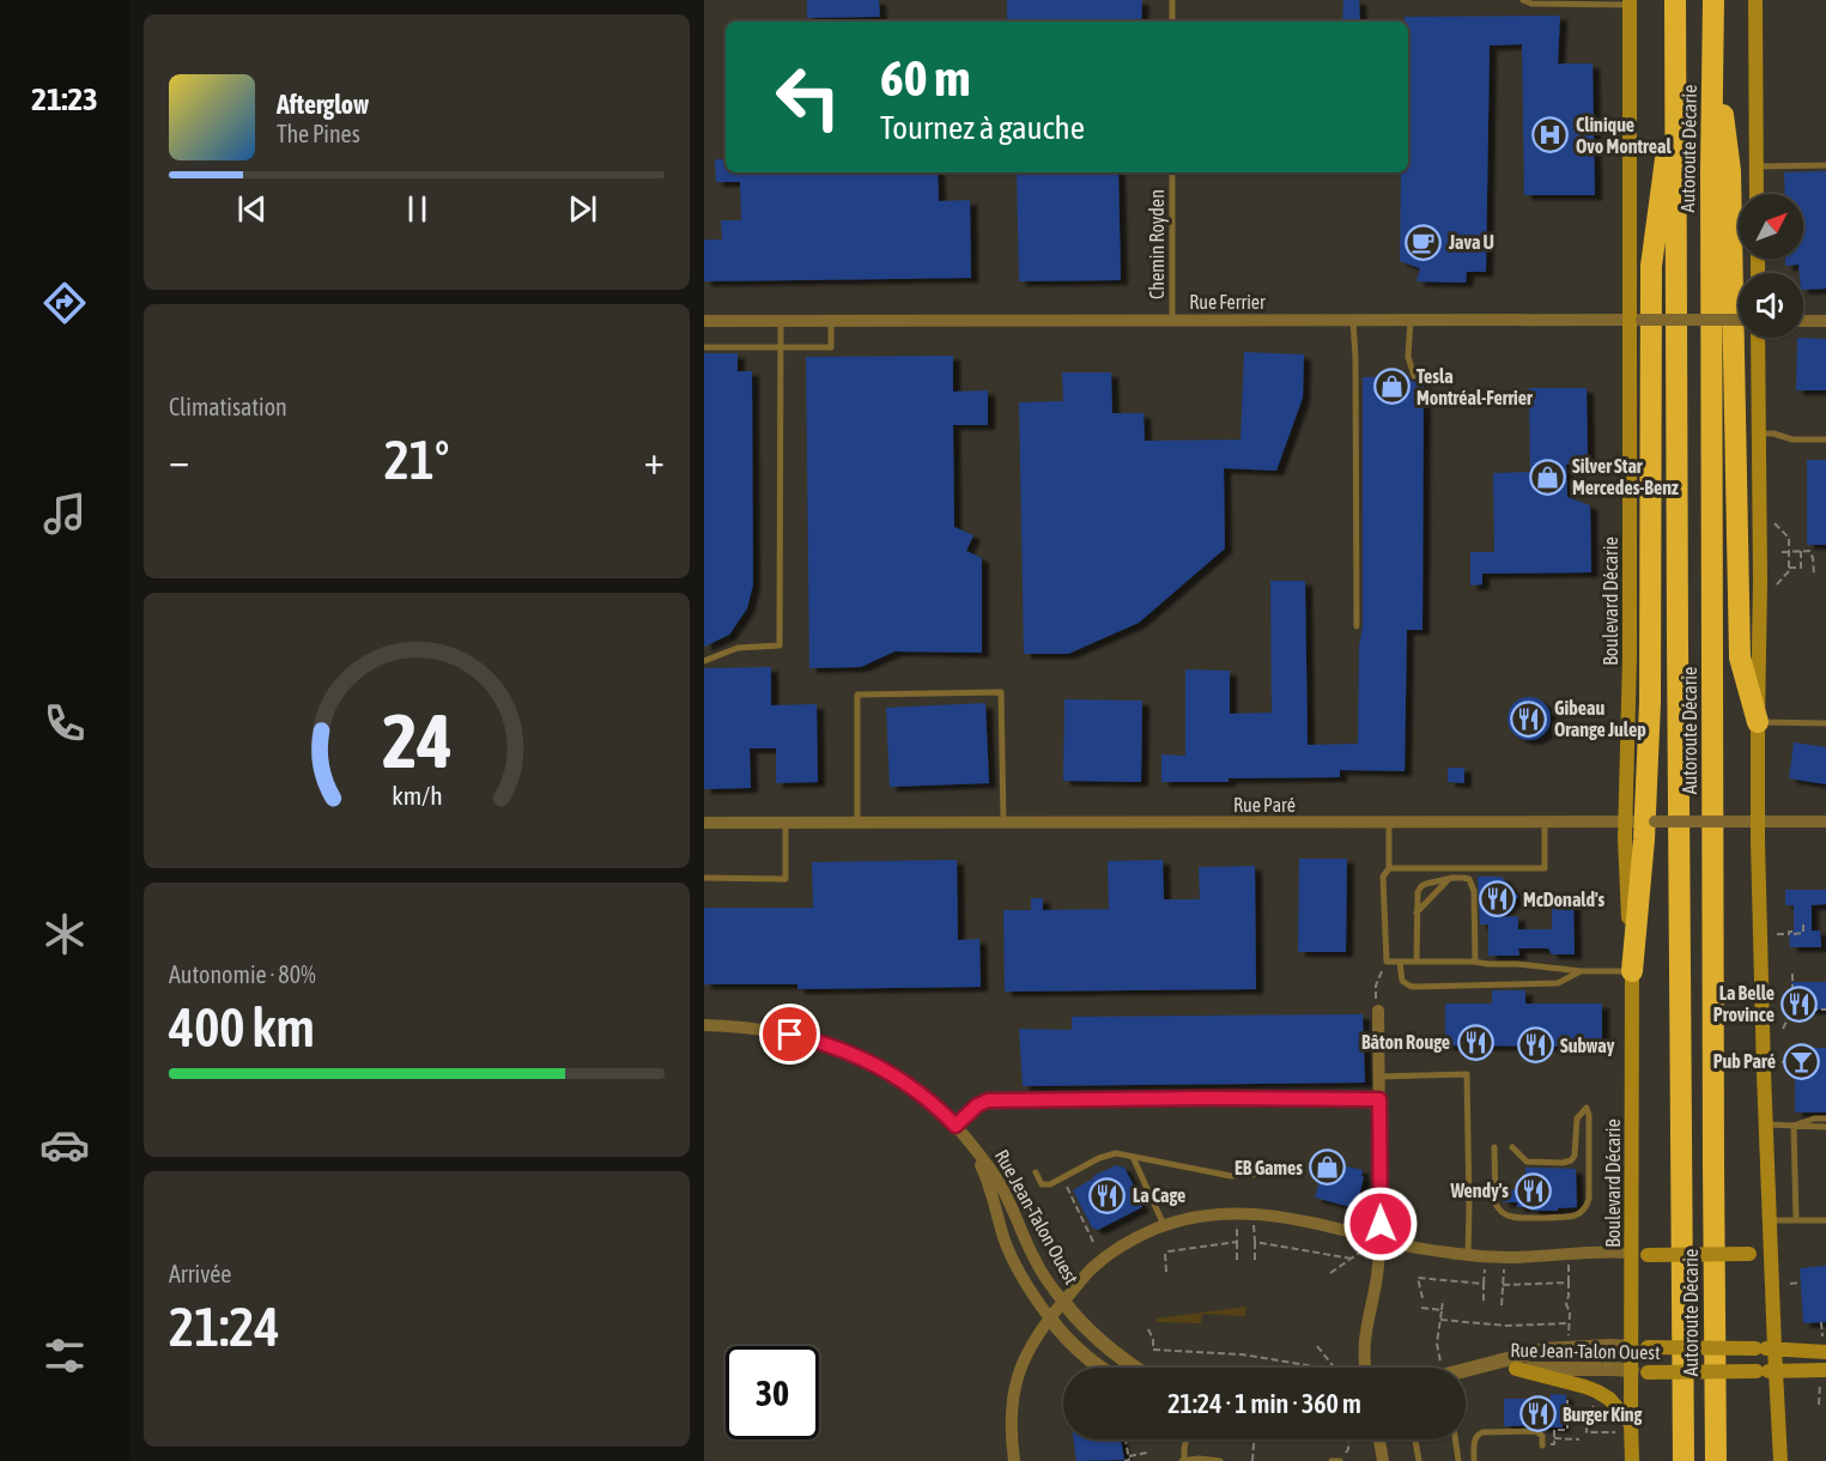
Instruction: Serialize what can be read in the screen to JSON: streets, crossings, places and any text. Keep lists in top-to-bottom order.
{
  "streets": {
    "highway": ["Autoroute Décarie"],
    "main road": ["Boulevard Décarie", "Rue Jean-Talon Ouest"],
    "street": ["Rue Ferrier", "Rue Paré"],
    "lane": ["Chemin Royden"]
  },
  "crossings": [
    ["Chemin Royden", "Rue Ferrier"],
    ["Rue Ferrier", "Boulevard Décarie"],
    ["Boulevard Décarie", "Rue Paré"],
    ["Boulevard Décarie", "Rue Jean-Talon Ouest"]
  ],
  "places": {
    "hospital": ["Clinique Ovo Montreal"],
    "cafe": ["Java U"],
    "shop": ["Tesla Montréal-Ferrier", "Silver Star Mercedes-Benz", "EB Games"],
    "restaurant": [
      "Gibeau Orange Julep",
      "McDonald's",
      "La Belle Province",
      "Bâton Rouge",
      "Subway",
      "Wendy's",
      "La Cage",
      "Burger King"
    ],
    "bar": ["Pub Paré"]
  },
  "north": "top right",
  "page": {
    "tabs": "21:23",
    "turn": ["60 m", "Tournez à gauche"],
    "song": ["Afterglow", "The Pines"],
    "tile": [
      "Climatisation",
      ["Autonomie · 80%", "400 km"],
      ["Arrivée", "21:24"]
    ],
    "heat": ["−", "21°", "+"],
    "limit": "30",
    "trip": "21:24 · 1 min · 360 m",
    "gauge": ["24", "km/h"]
  }
}
